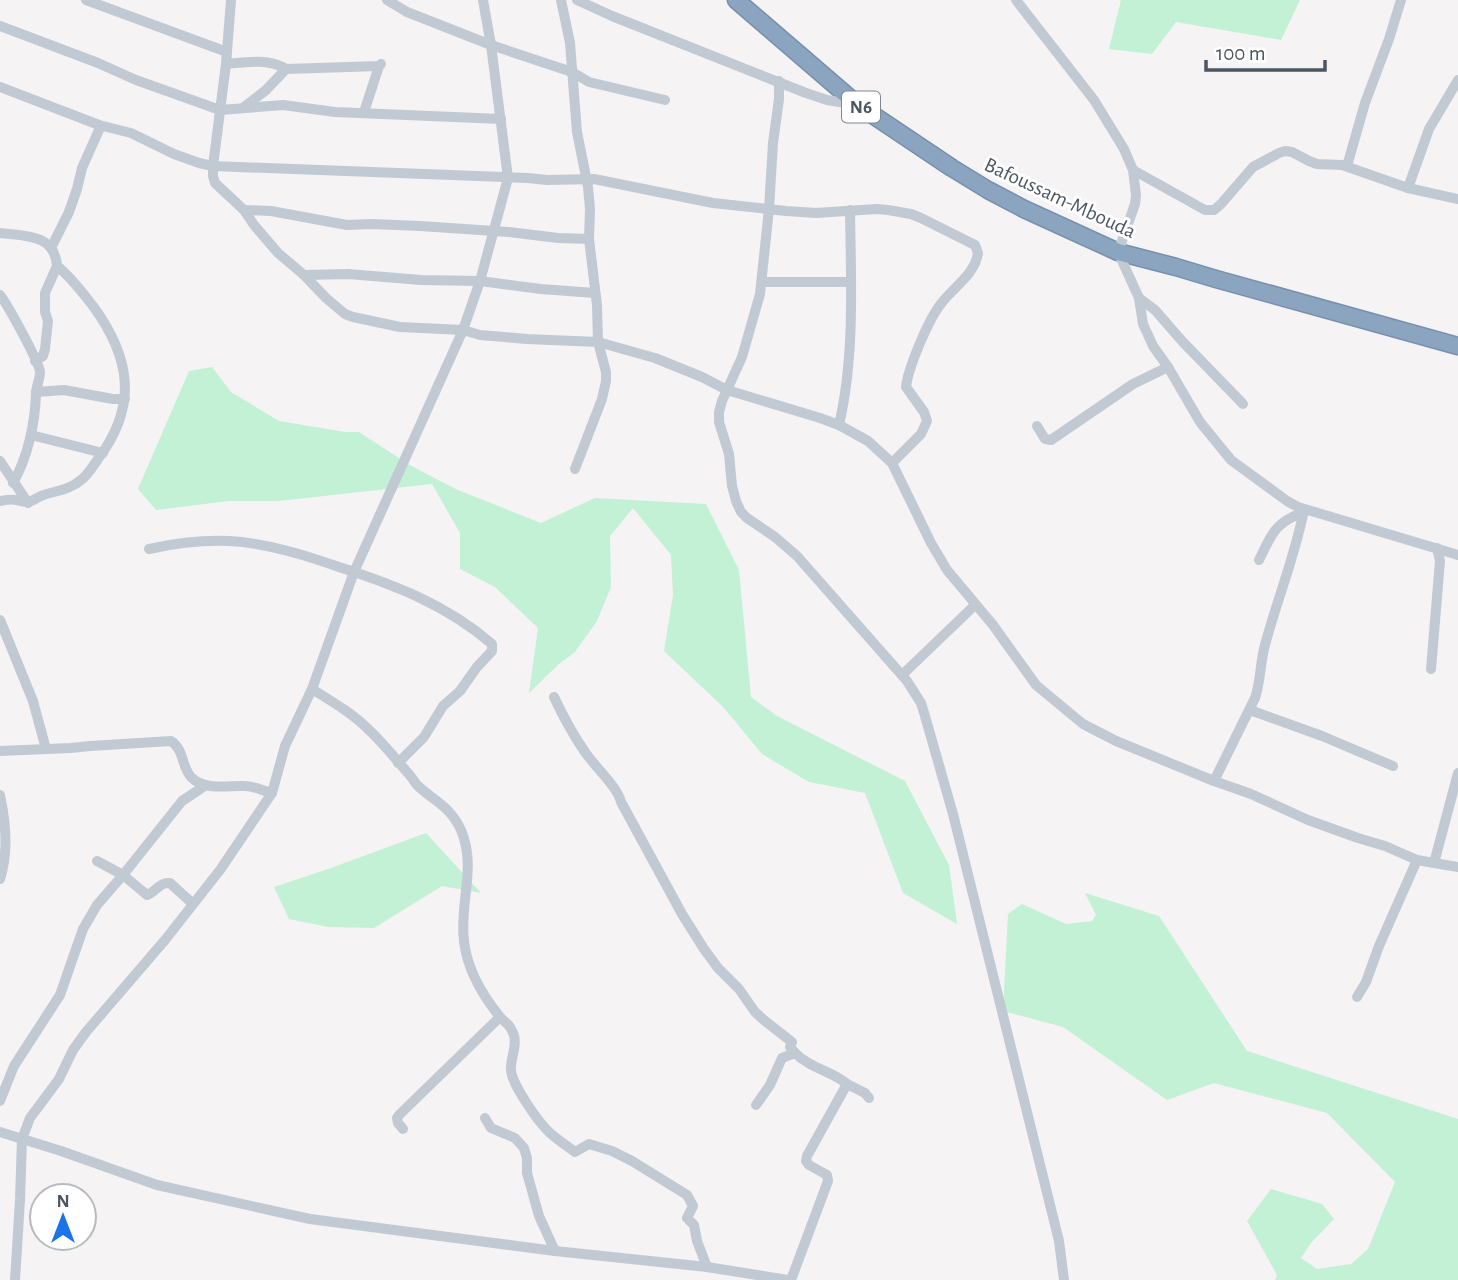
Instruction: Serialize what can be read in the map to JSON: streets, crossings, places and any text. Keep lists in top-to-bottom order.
{
  "streets": {
    "highway": ["N6", "Bafoussam-Mbouda"]
  },
  "scale_bar": "100 m",
  "north": "top"
}
